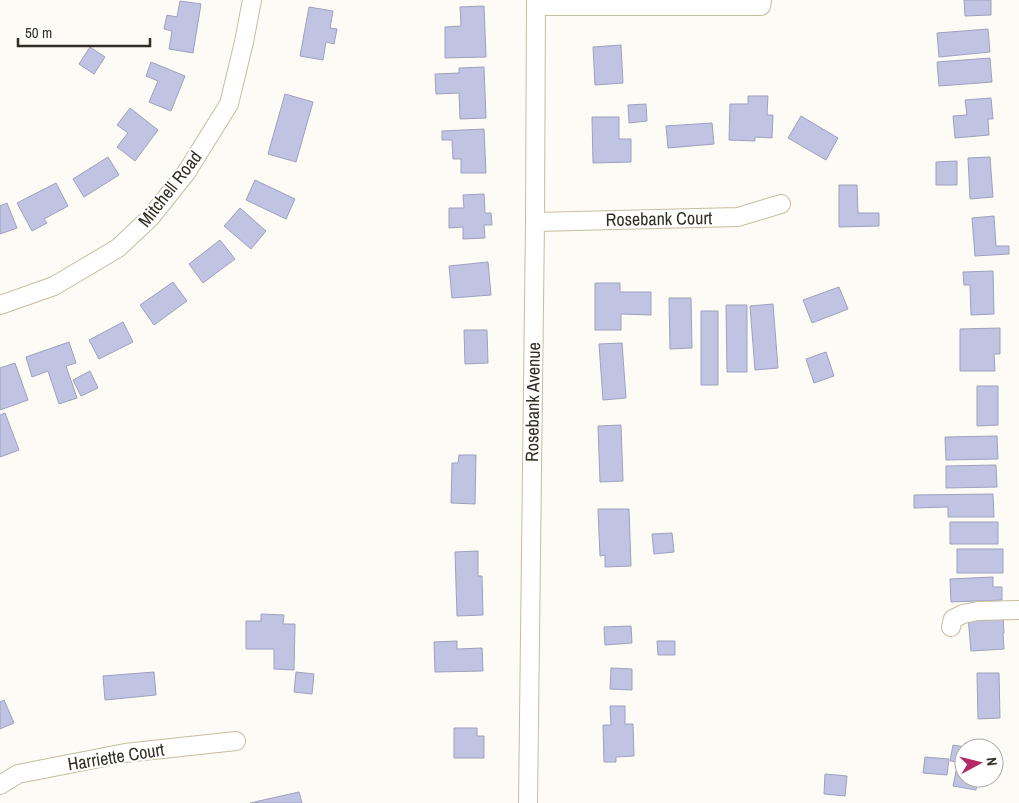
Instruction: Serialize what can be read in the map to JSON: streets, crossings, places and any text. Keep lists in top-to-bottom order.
{
  "streets": {
    "street": [
      "Mitchell Road",
      "Rosebank Court",
      "Rosebank Avenue",
      "Harriette Court"
    ]
  },
  "crossings": [
    ["Rosebank Court", "Rosebank Avenue"]
  ],
  "scale_bar": "50 m",
  "north": "right"
}
